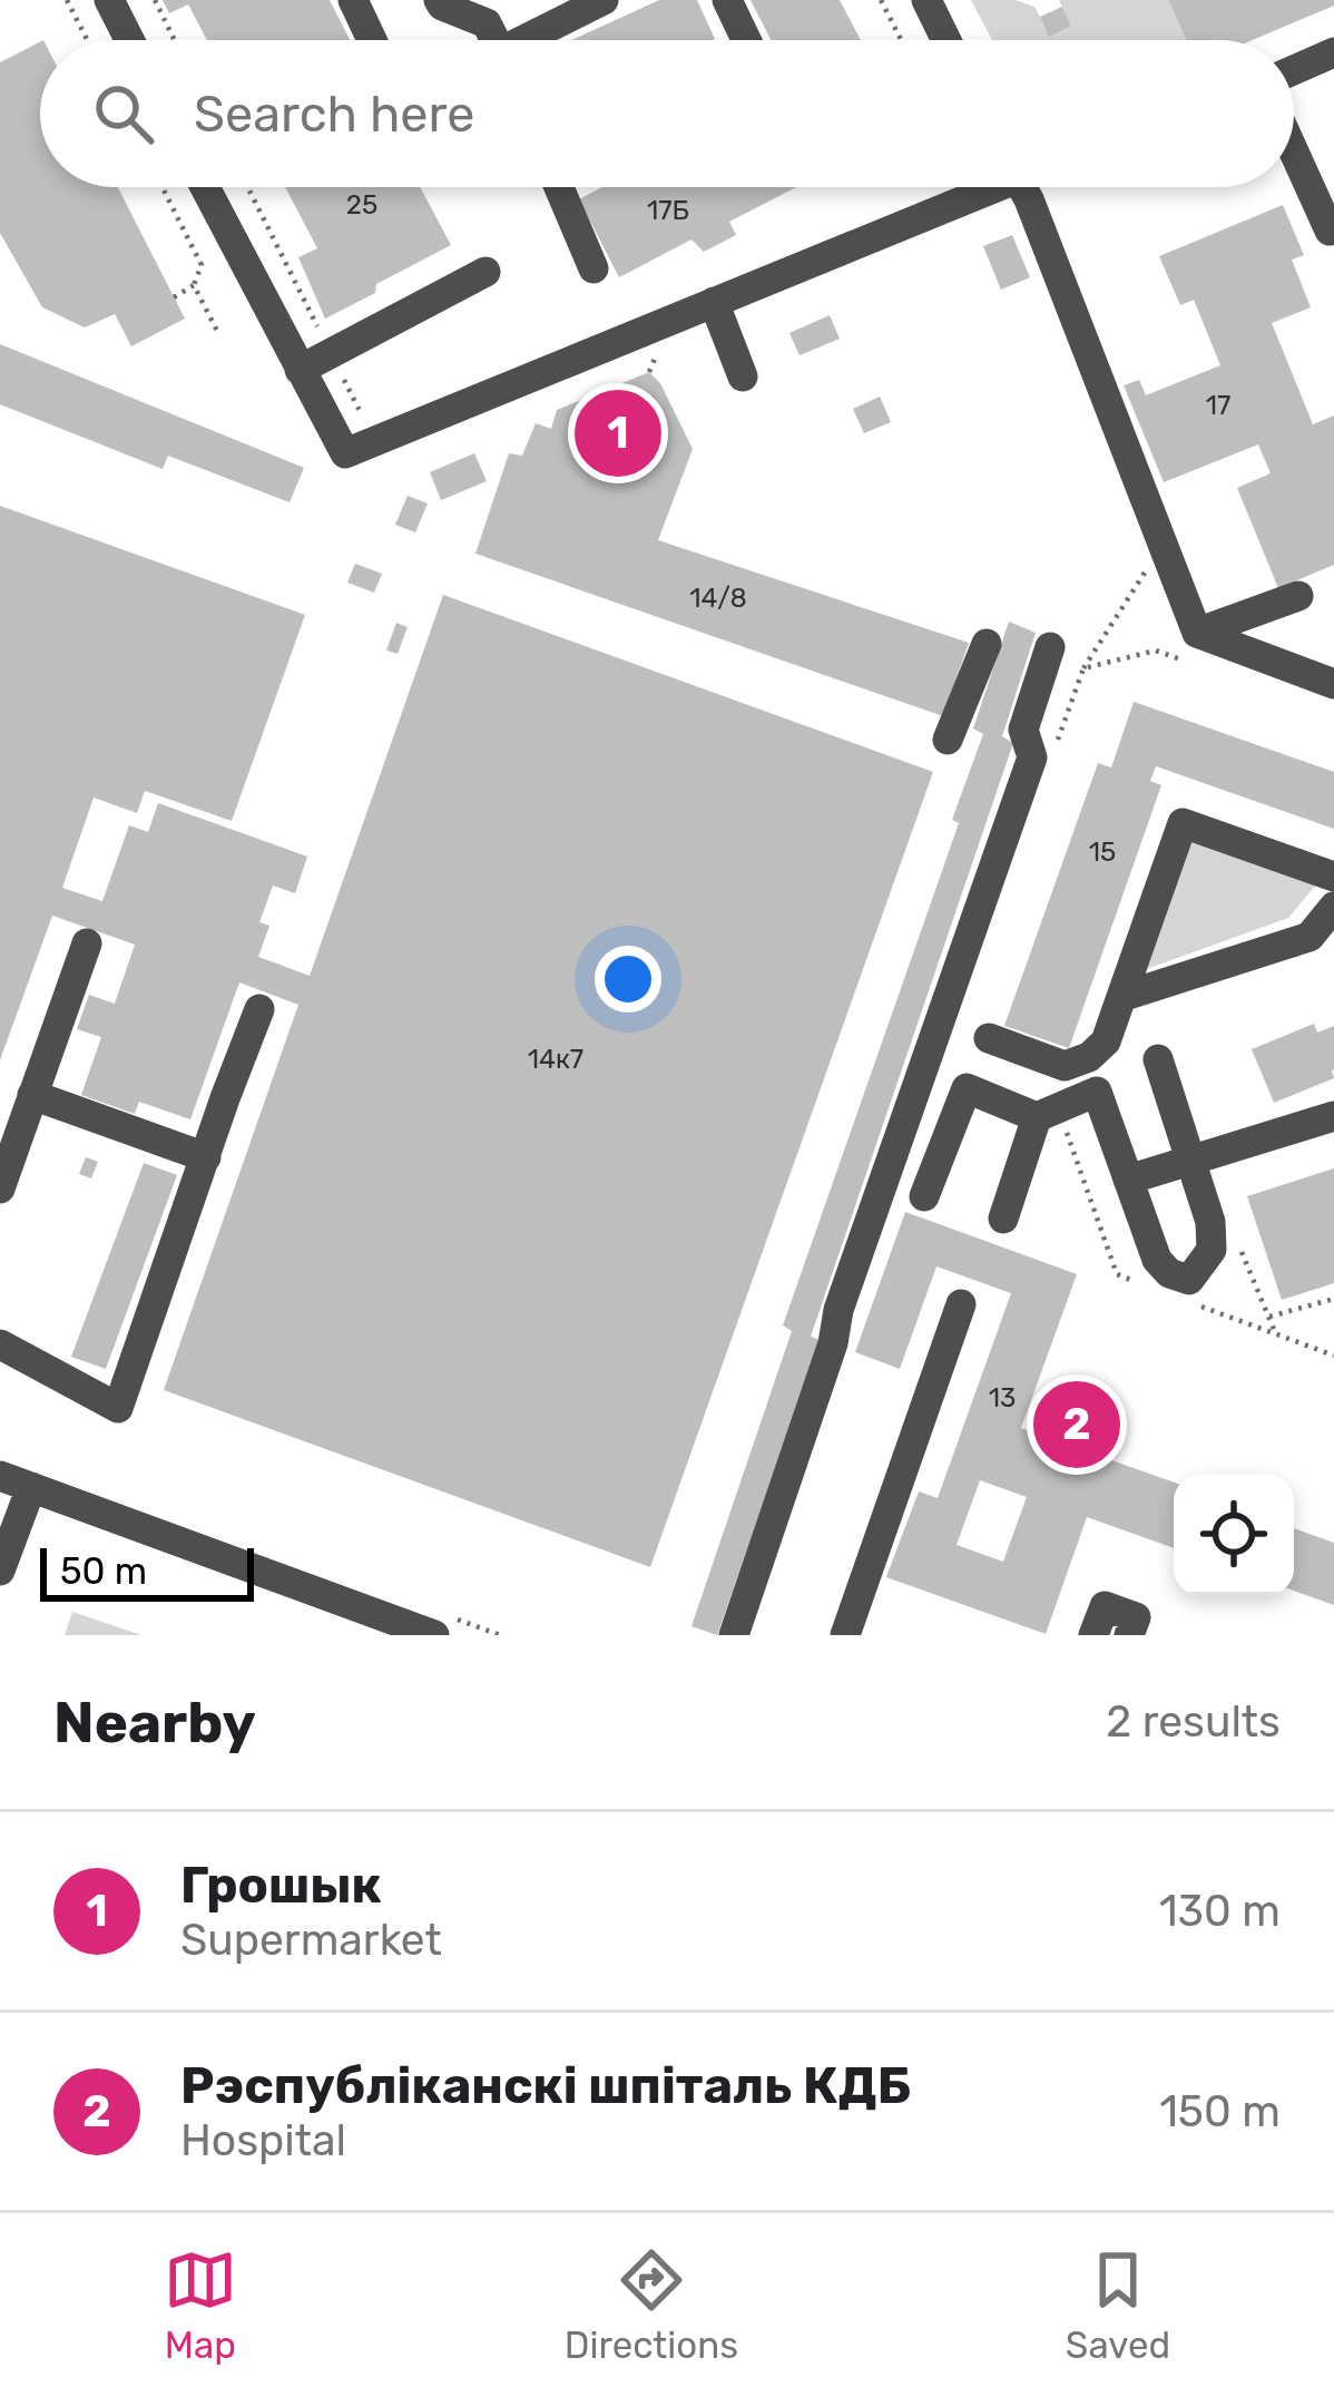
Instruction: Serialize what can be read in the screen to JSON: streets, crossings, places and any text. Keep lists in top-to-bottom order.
{
  "house_numbers": [
    "25",
    "17Б",
    "17",
    "14/8",
    "15",
    "14к7",
    "13"
  ],
  "scale_bar": "50 m",
  "page": {
    "search": "Search here",
    "pins": ["1", "2"],
    "scale": "50 m",
    "heading": ["Nearby", "2 results"],
    "list": [
      {
        "mark": "1",
        "name": "Грошык",
        "note": "Supermarket",
        "value": "130 m"
      },
      {
        "mark": "2",
        "name": "Рэспубліканскі шпіталь КДБ",
        "note": "Hospital",
        "value": "150 m"
      }
    ],
    "nav": ["Map", "Directions", "Saved"]
  }
}
